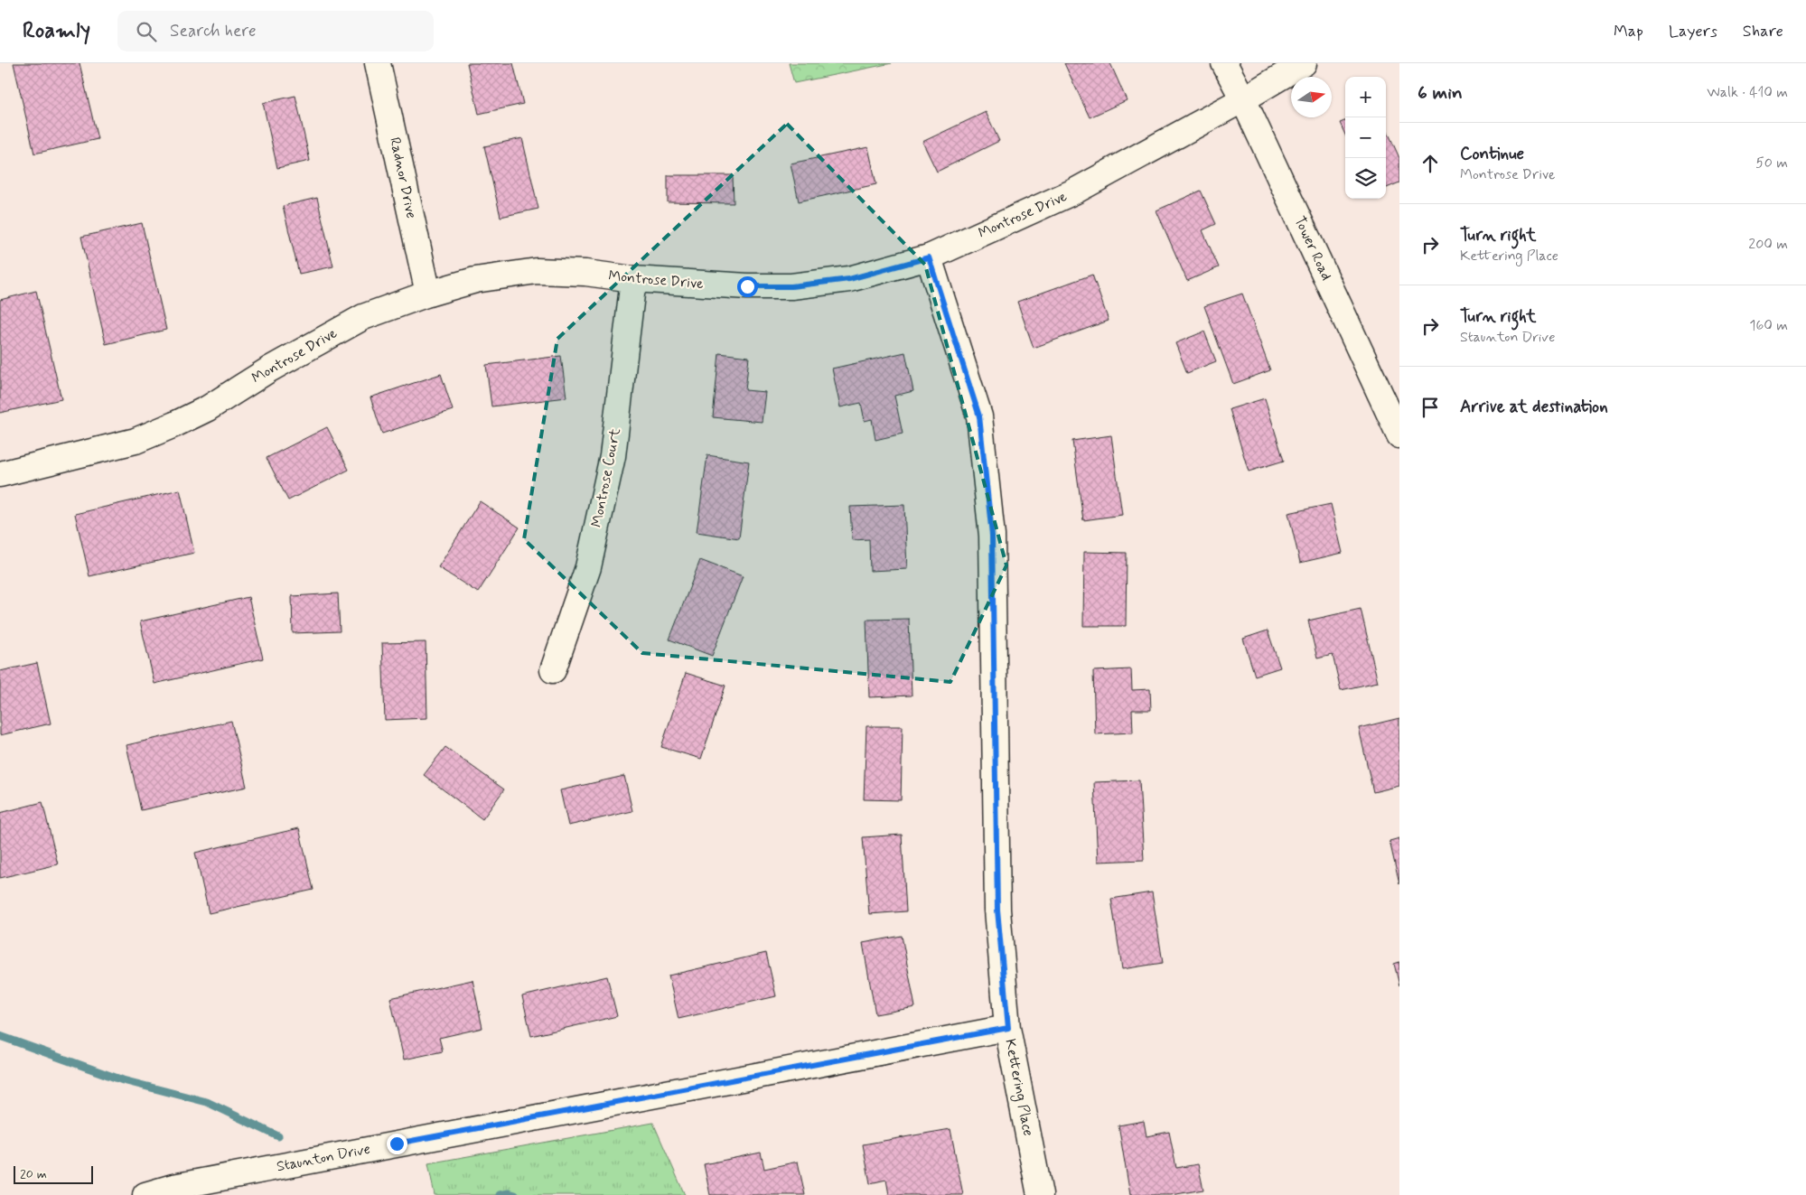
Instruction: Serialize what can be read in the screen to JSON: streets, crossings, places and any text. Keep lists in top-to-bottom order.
{
  "streets": {
    "street": [
      "Radnor Drive",
      "Montrose Drive",
      "Tower Road",
      "Montrose Court",
      "Kettering Place",
      "Staunton Drive"
    ]
  },
  "crossings": [
    ["Radnor Drive", "Montrose Drive"],
    ["Montrose Drive", "Tower Road"],
    ["Montrose Drive", "Montrose Court"],
    ["Montrose Drive", "Kettering Place"],
    ["Kettering Place", "Staunton Drive"]
  ],
  "scale_bar": "20 m",
  "north": "right",
  "page": {
    "header": "Roamly",
    "search": "Search here",
    "nav": ["Map", "Layers", "Share"],
    "heading": ["6 min", "Walk · 410 m"],
    "map_buttons": ["+", "−"],
    "list": [
      ["Continue", "Montrose Drive", "50 m"],
      ["Turn right", "Kettering Place", "200 m"],
      ["Turn right", "Staunton Drive", "160 m"],
      "Arrive at destination"
    ],
    "scale": "20 m"
  }
}
